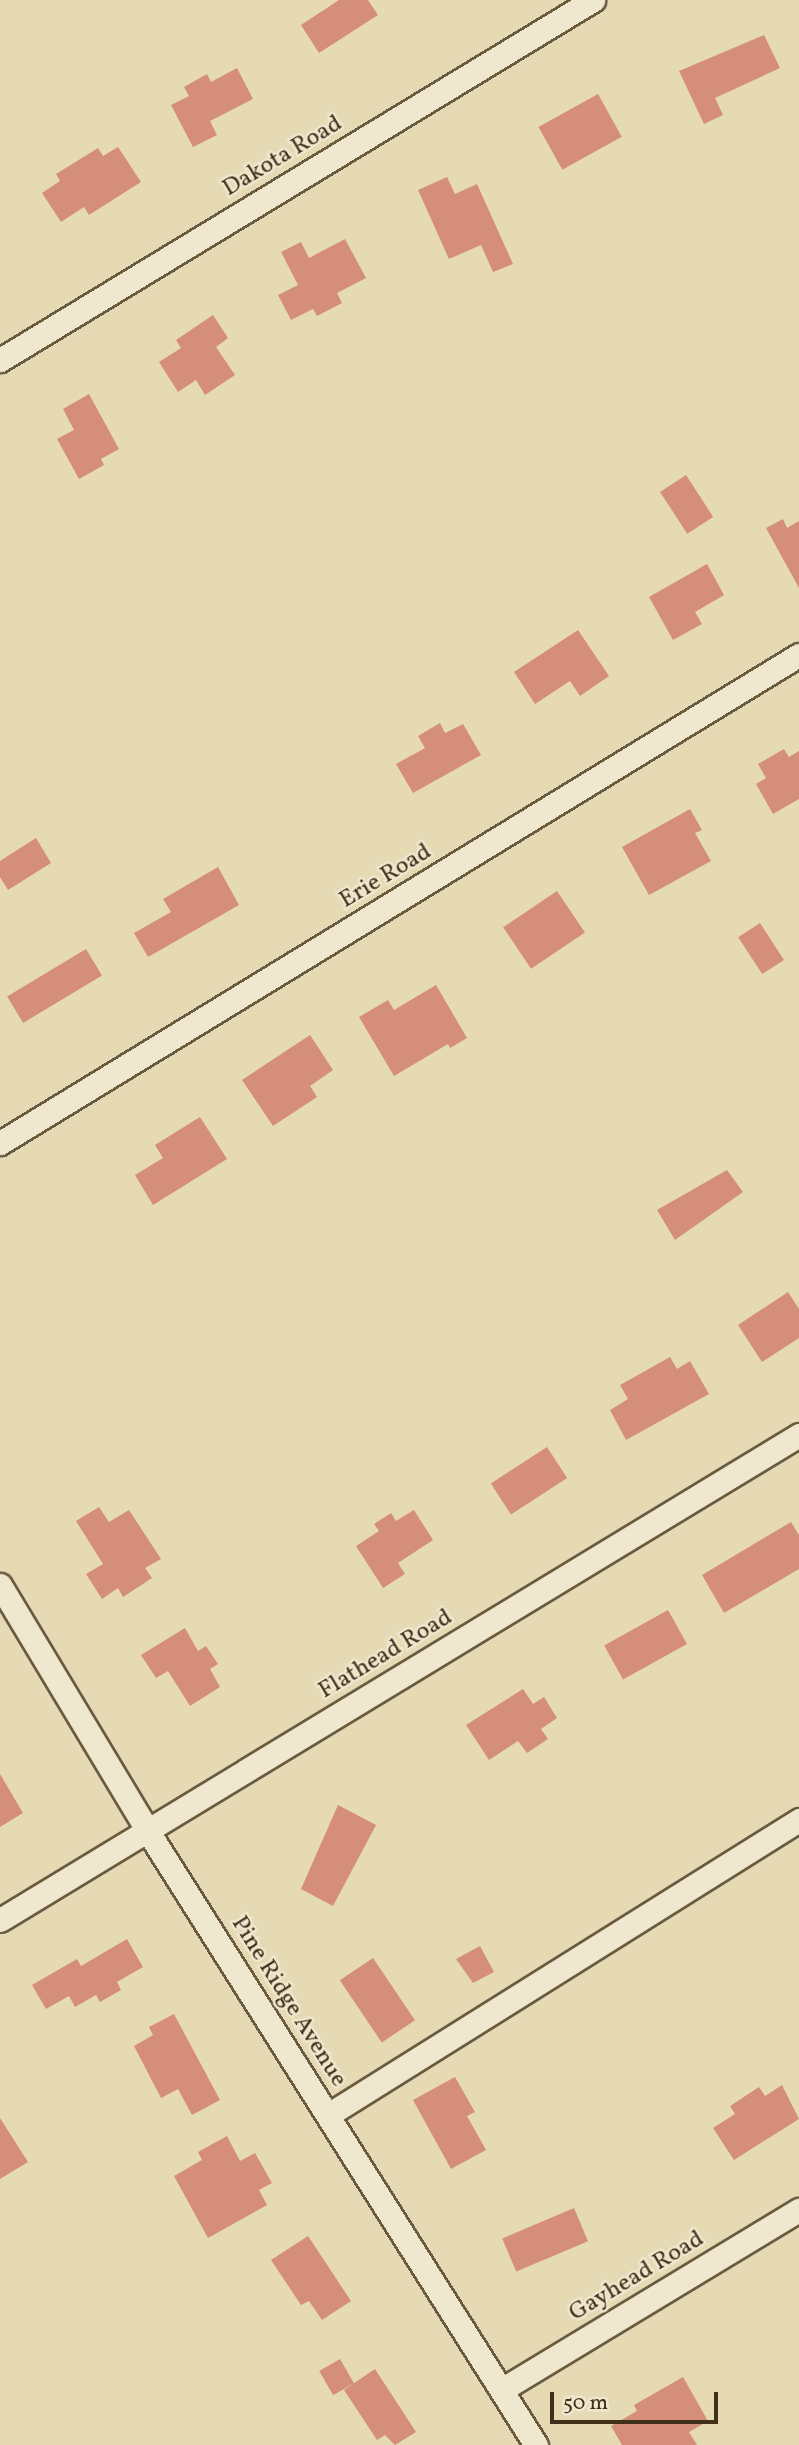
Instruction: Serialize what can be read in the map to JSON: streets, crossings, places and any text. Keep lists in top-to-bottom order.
{
  "streets": {
    "street": [
      "Dakota Road",
      "Erie Road",
      "Flathead Road",
      "Pine Ridge Avenue",
      "Gayhead Road"
    ]
  },
  "crossings": [
    ["Flathead Road", "Pine Ridge Avenue"],
    ["Pine Ridge Avenue", "Gayhead Road"]
  ],
  "scale_bar": "50 m"
}
